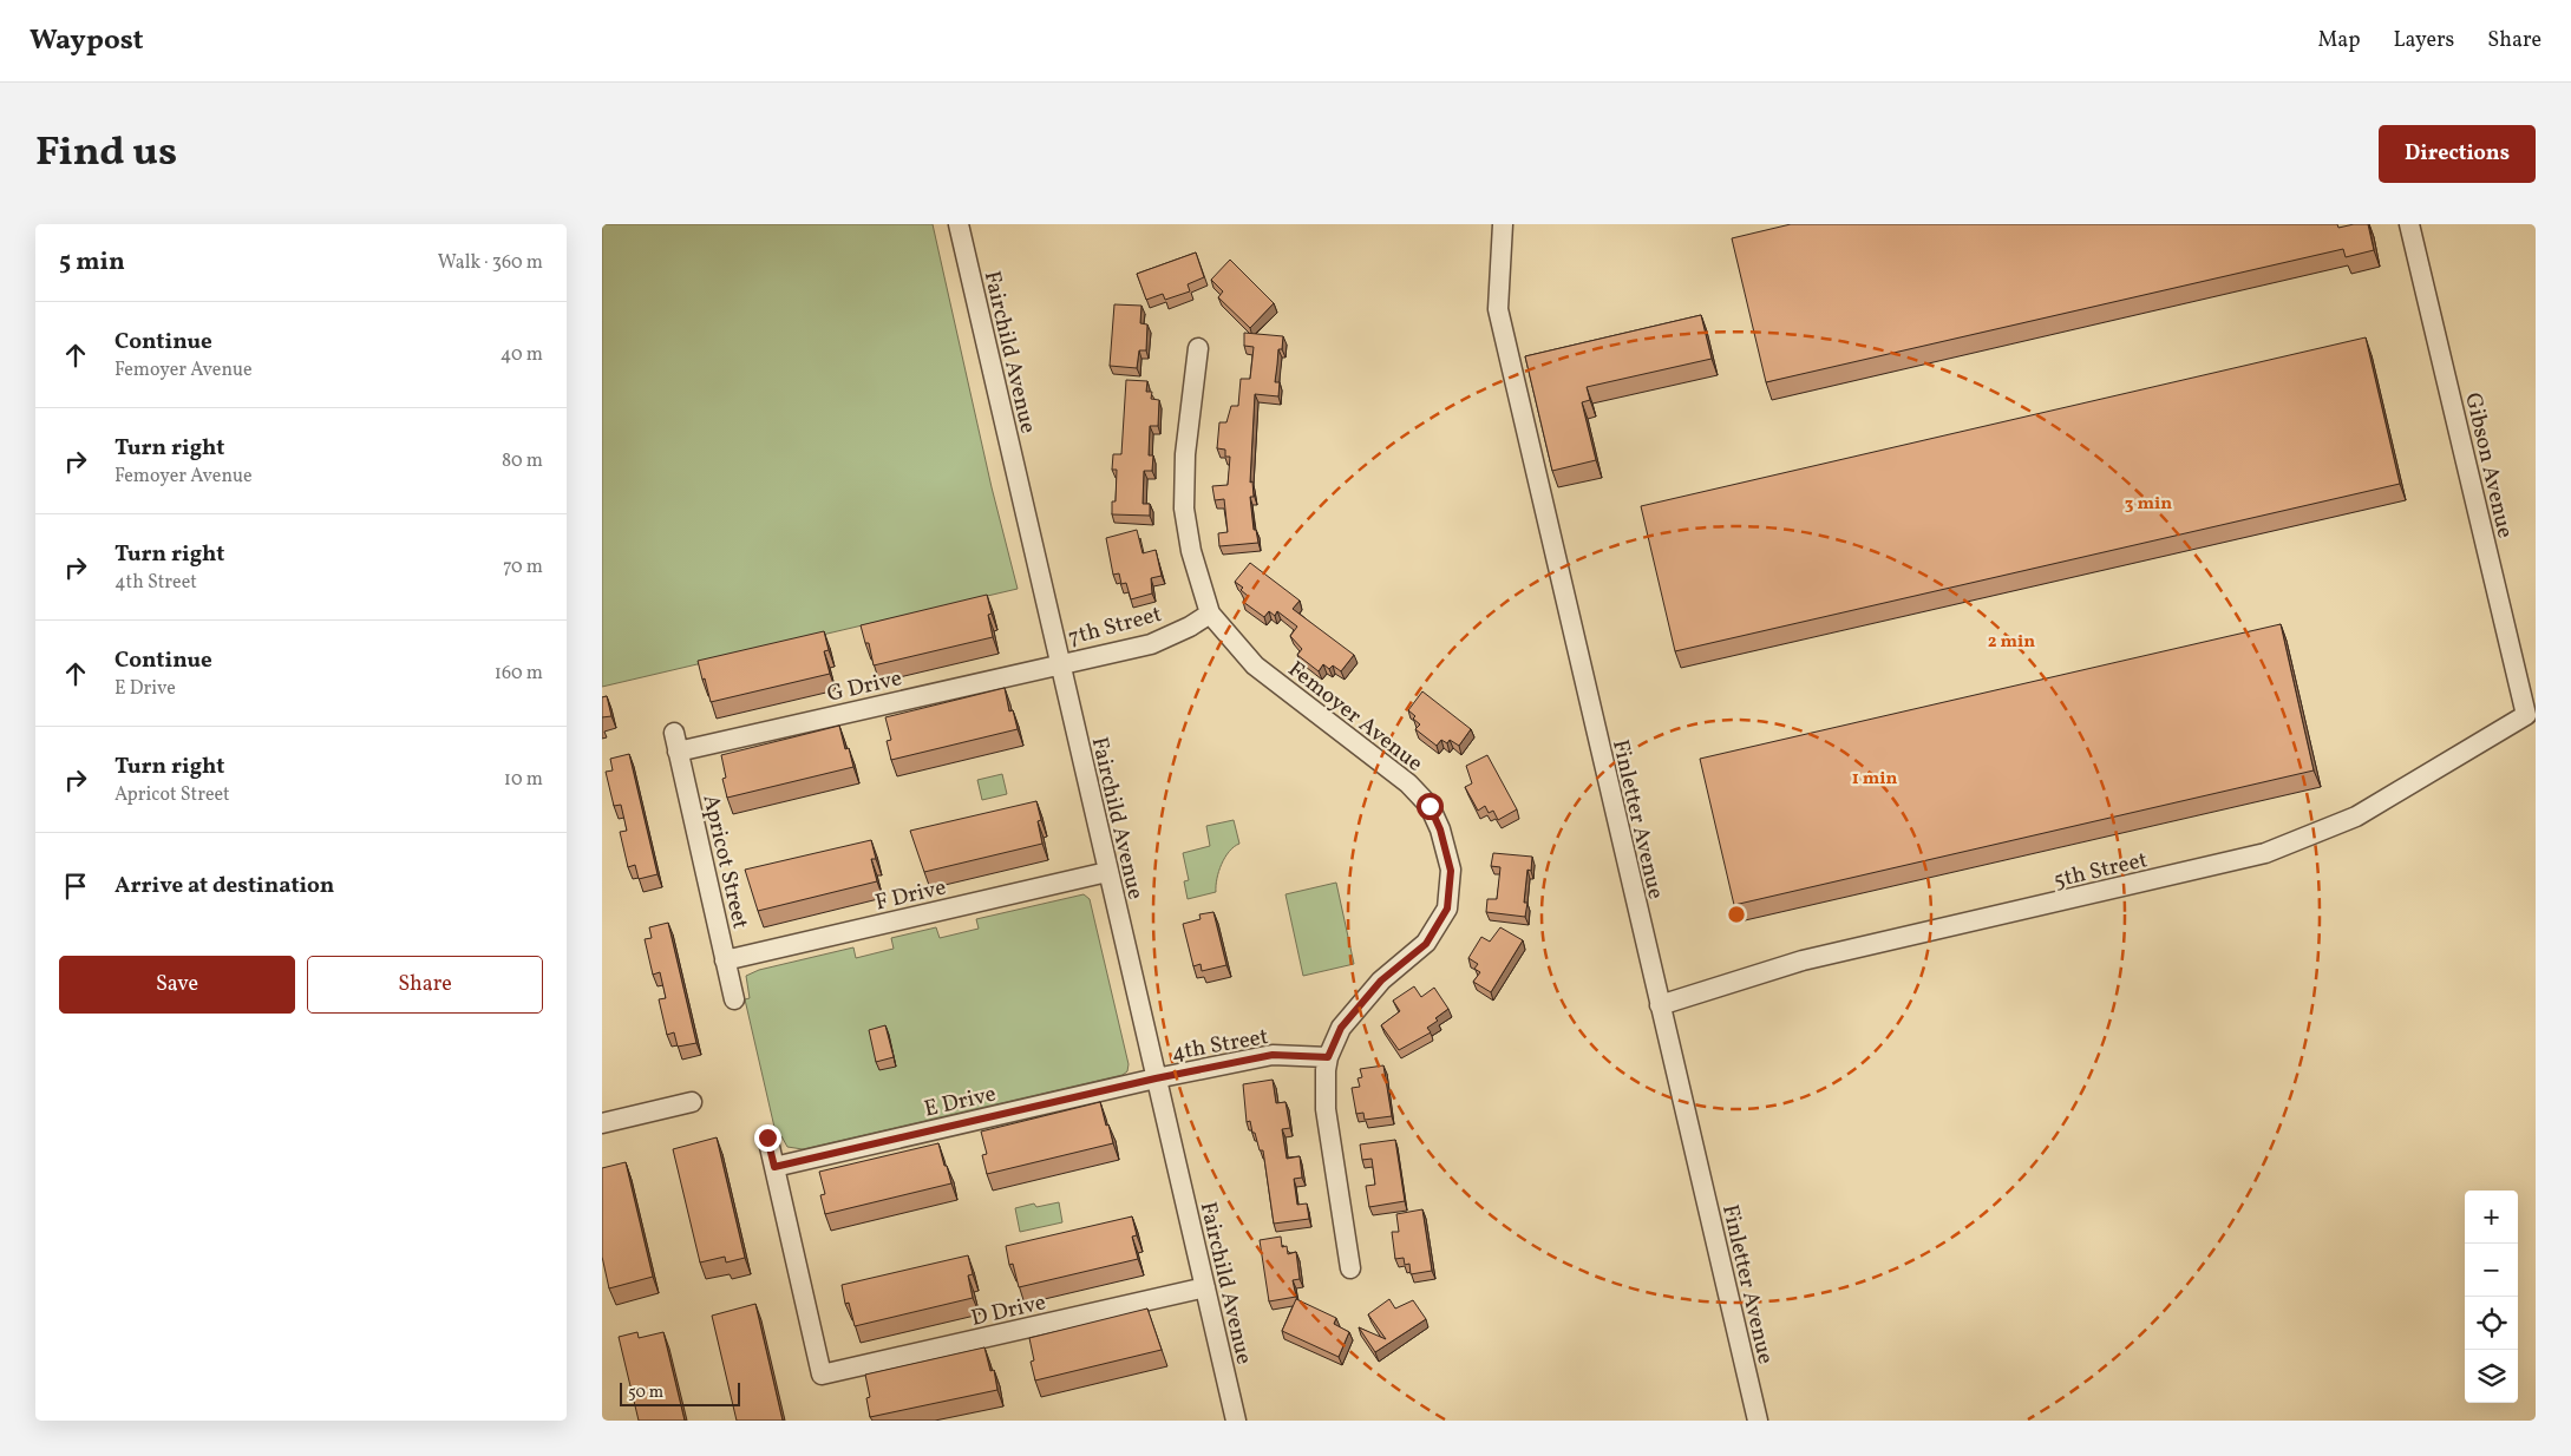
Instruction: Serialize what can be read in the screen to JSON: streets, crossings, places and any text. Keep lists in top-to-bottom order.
{
  "streets": {
    "street": [
      "Fairchild Avenue",
      "Gibson Avenue",
      "7th Street",
      "G Drive",
      "Femoyer Avenue",
      "Finletter Avenue",
      "Apricot Street",
      "5th Street",
      "F Drive",
      "4th Street",
      "E Drive",
      "D Drive"
    ]
  },
  "crossings": [
    ["Fairchild Avenue", "7th Street"],
    ["Fairchild Avenue", "G Drive"],
    ["Fairchild Avenue", "F Drive"],
    ["Fairchild Avenue", "4th Street"],
    ["Fairchild Avenue", "E Drive"],
    ["Fairchild Avenue", "D Drive"],
    ["Gibson Avenue", "5th Street"],
    ["7th Street", "G Drive"],
    ["7th Street", "Femoyer Avenue"],
    ["G Drive", "Apricot Street"],
    ["Femoyer Avenue", "4th Street"],
    ["Finletter Avenue", "5th Street"],
    ["Apricot Street", "F Drive"],
    ["4th Street", "E Drive"],
    ["E Drive", "D Drive"]
  ],
  "scale_bar": "50 m",
  "page": {
    "header": "Waypost",
    "nav": ["Map", "Layers", "Share"],
    "title": "Find us",
    "buttons": [
      "Directions",
      ["Save", "Share"]
    ],
    "heading": ["5 min", "Walk · 360 m"],
    "list": [
      ["Continue", "Femoyer Avenue", "40 m"],
      ["Turn right", "Femoyer Avenue", "80 m"],
      ["Turn right", "4th Street", "70 m"],
      ["Continue", "E Drive", "160 m"],
      ["Turn right", "Apricot Street", "10 m"],
      "Arrive at destination"
    ],
    "map_buttons": ["+", "−"],
    "scale": "50 m"
  },
  "rings": ["3 min", "2 min", "1 min"]
}
